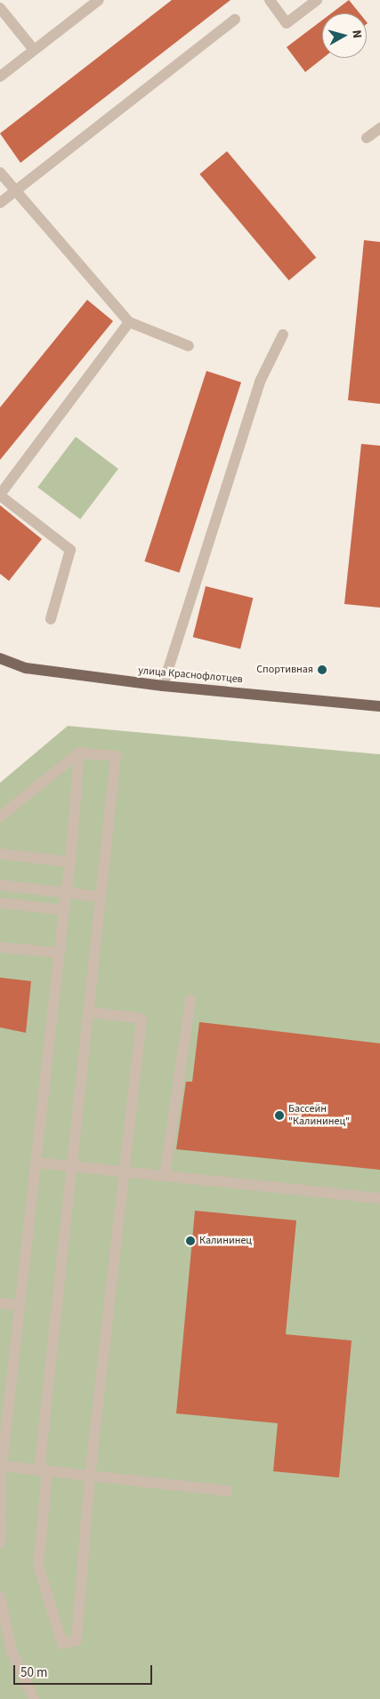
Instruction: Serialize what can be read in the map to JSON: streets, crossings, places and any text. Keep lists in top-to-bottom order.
{
  "streets": {
    "main road": ["улица Краснофлотцев"]
  },
  "places": ["Спортивная", "Бассейн \"Калининец\"", "Калининец"],
  "scale_bar": "50 m",
  "north": "right"
}
